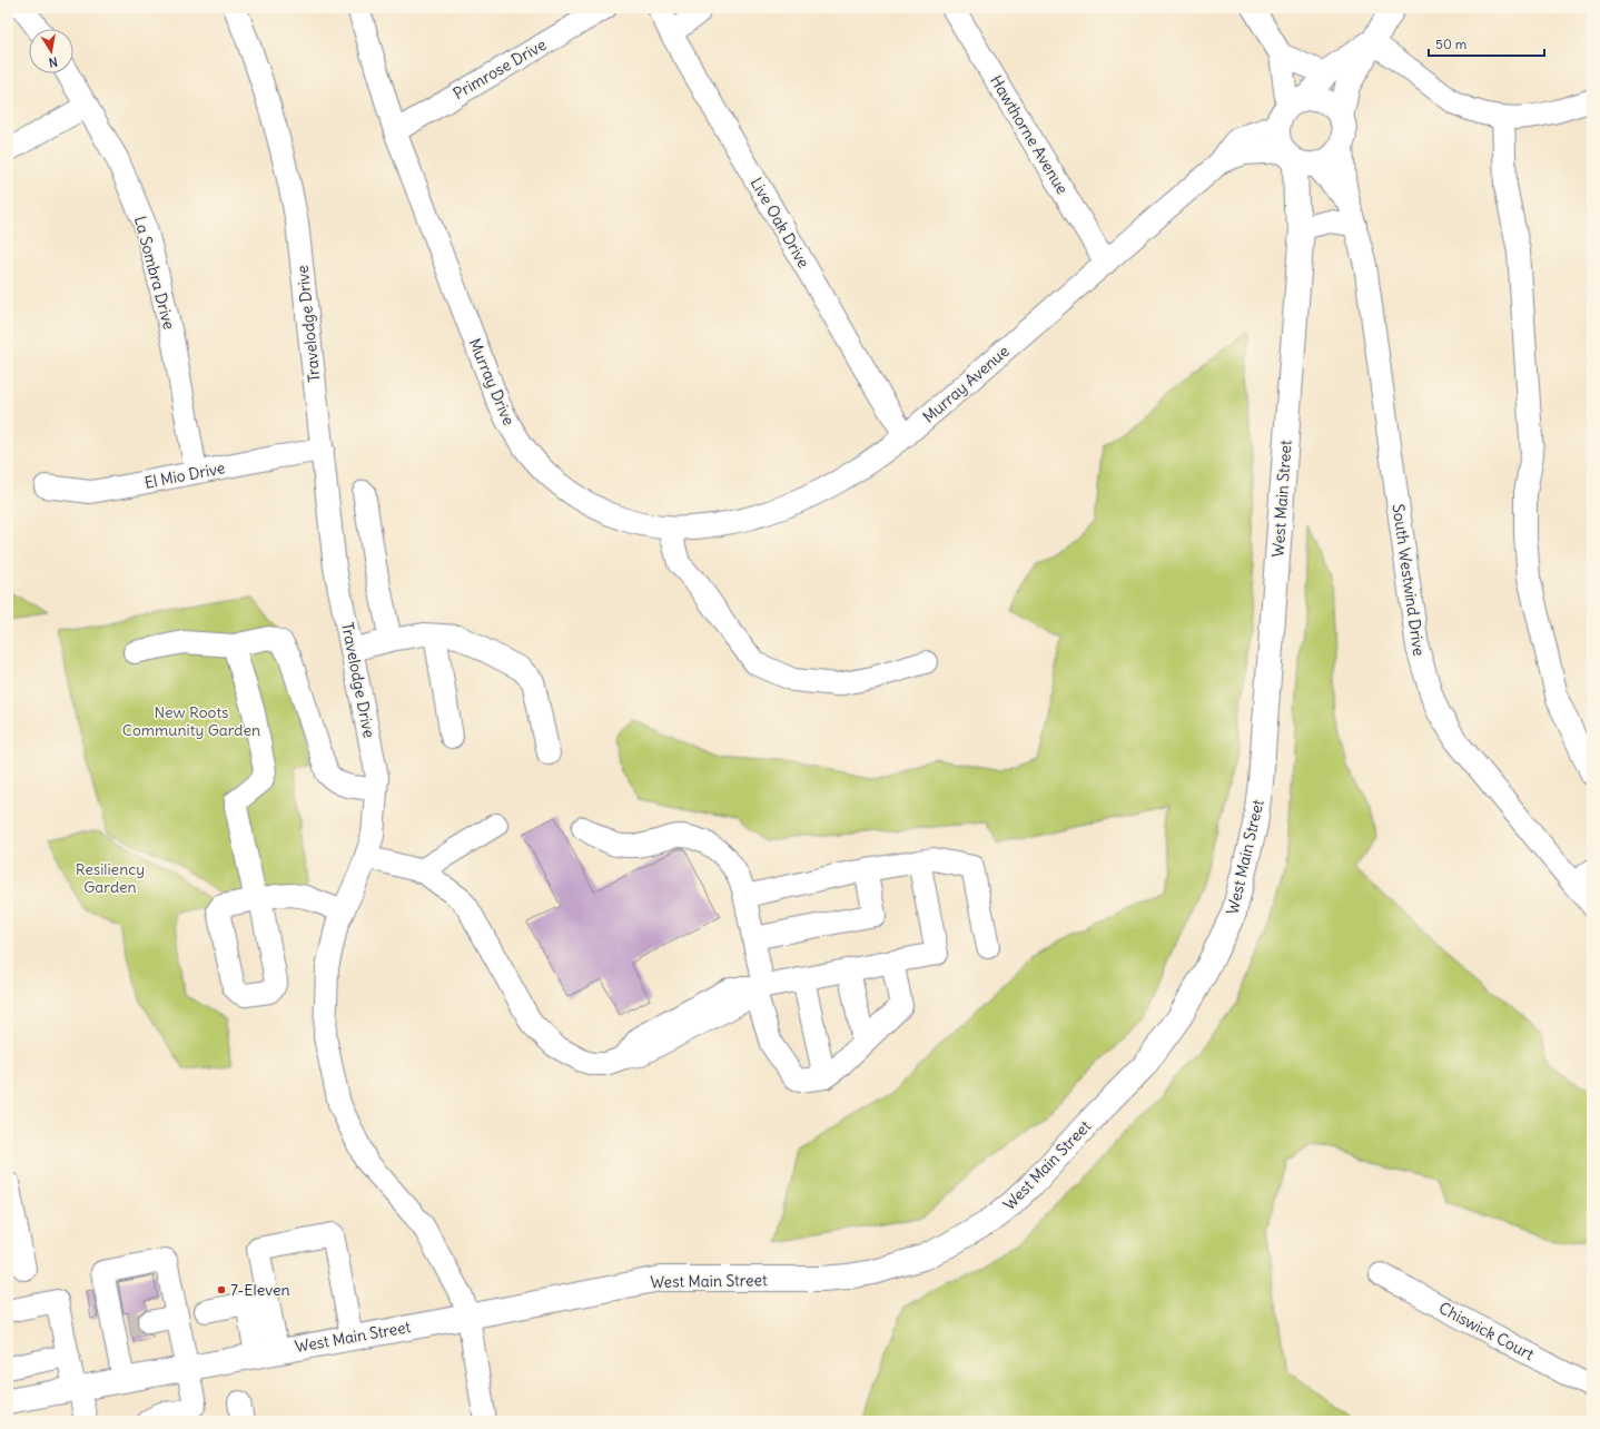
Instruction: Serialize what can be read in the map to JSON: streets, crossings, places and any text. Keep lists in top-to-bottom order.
{
  "streets": {
    "main road": ["Murray Avenue", "West Main Street"],
    "street": [
      "Primrose Drive",
      "Hawthorne Avenue",
      "Live Oak Drive",
      "La Sombra Drive",
      "Travelodge Drive",
      "Murray Drive",
      "El Mio Drive",
      "South Westwind Drive",
      "Chiswick Court"
    ]
  },
  "crossings": [
    ["Primrose Drive", "Murray Drive"],
    ["Hawthorne Avenue", "Murray Avenue"],
    ["Live Oak Drive", "Murray Avenue"],
    ["La Sombra Drive", "El Mio Drive"],
    ["Travelodge Drive", "El Mio Drive"],
    ["Travelodge Drive", "West Main Street"],
    ["Murray Drive", "Murray Avenue"],
    ["Murray Avenue", "West Main Street"],
    ["Murray Avenue", "South Westwind Drive"],
    ["West Main Street", "South Westwind Drive"]
  ],
  "parks": ["New Roots Community Garden", "Resiliency Garden"],
  "places": ["7-Eleven"],
  "scale_bar": "50 m",
  "north": "bottom"
}
